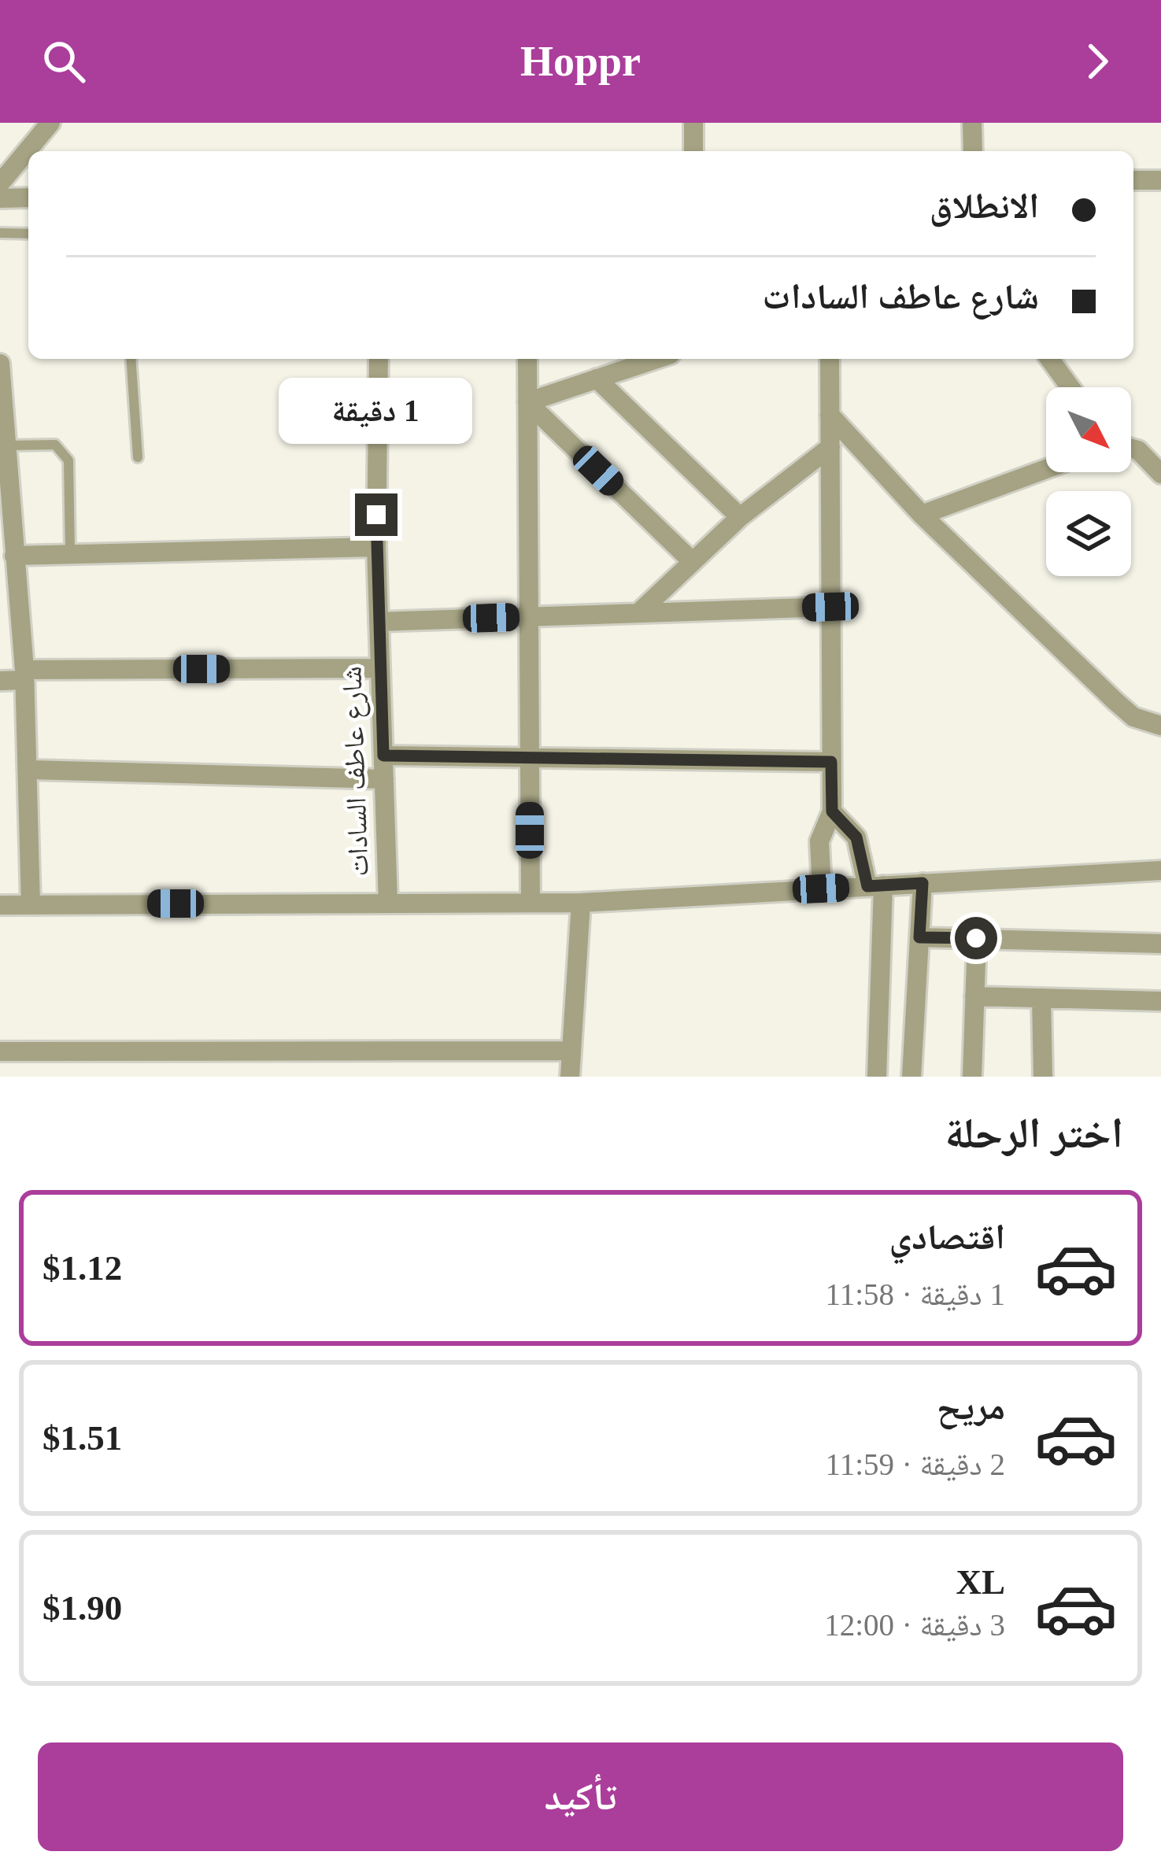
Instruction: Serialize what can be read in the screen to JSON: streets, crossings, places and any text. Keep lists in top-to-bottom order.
{
  "streets": {
    "street": ["شارع عاطف السادات"]
  },
  "north": "bottom right",
  "page": {
    "header": "Hoppr",
    "banner": ["الانطلاق", "شارع عاطف السادات"],
    "bubble": "1 دقيقة",
    "heading": "اختر الرحلة",
    "list": [
      {
        "name": "اقتصادي",
        "note": "1 دقيقة · 11:58",
        "value": "$1.12"
      },
      {
        "name": "مريح",
        "note": "2 دقيقة · 11:59",
        "value": "$1.51"
      },
      {
        "name": "XL",
        "note": "3 دقيقة · 12:00",
        "value": "$1.90"
      }
    ],
    "buttons": "تأكيد"
  }
}
